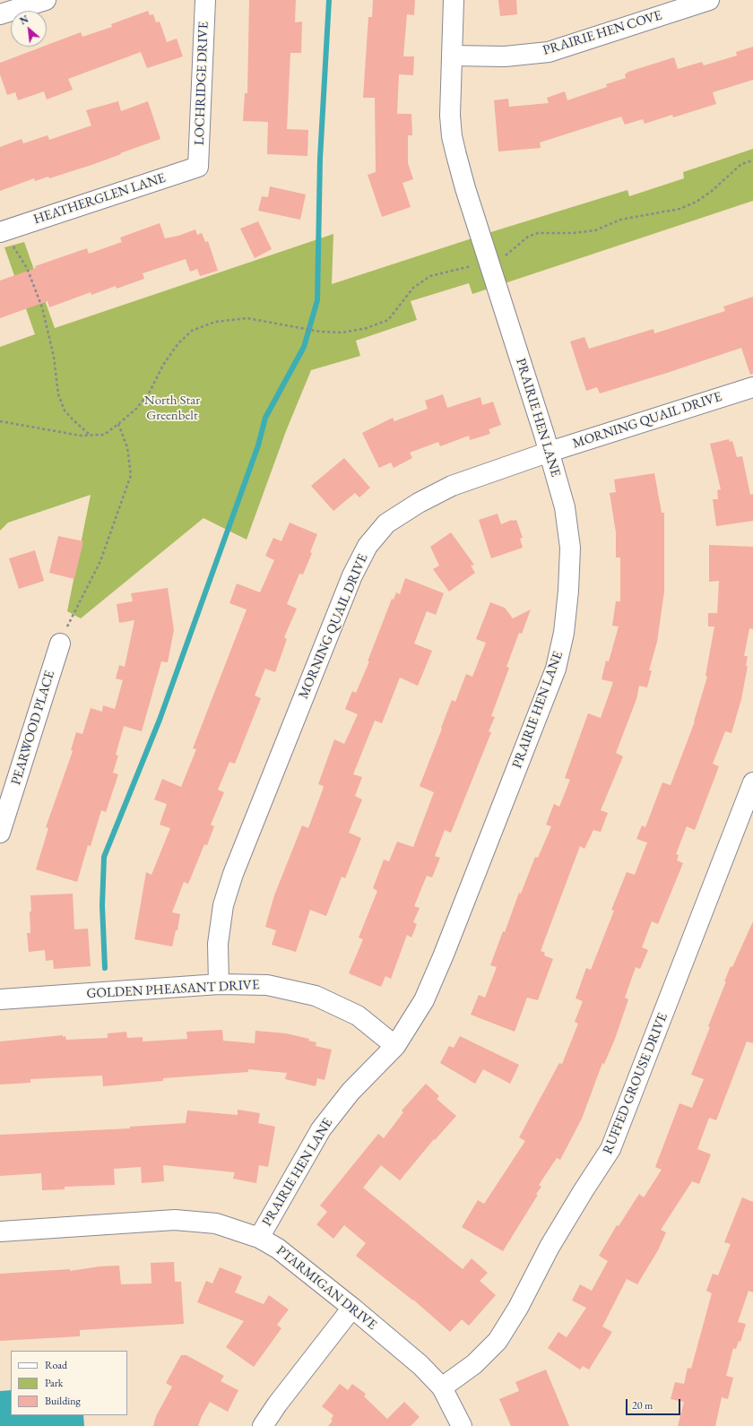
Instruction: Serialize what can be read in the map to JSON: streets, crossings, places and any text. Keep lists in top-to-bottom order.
{
  "streets": {
    "street": [
      "PRAIRIE HEN COVE",
      "LOCHRIDGE DRIVE",
      "HEATHERGLEN LANE",
      "PRAIRIE HEN LANE",
      "MORNING QUAIL DRIVE",
      "PEARWOOD PLACE",
      "GOLDEN PHEASANT DRIVE",
      "RUFFED GROUSE DRIVE",
      "PTARMIGAN DRIVE"
    ]
  },
  "crossings": [
    ["PRAIRIE HEN COVE", "PRAIRIE HEN LANE"],
    ["LOCHRIDGE DRIVE", "HEATHERGLEN LANE"],
    ["PRAIRIE HEN LANE", "MORNING QUAIL DRIVE"],
    ["PRAIRIE HEN LANE", "GOLDEN PHEASANT DRIVE"],
    ["PRAIRIE HEN LANE", "PTARMIGAN DRIVE"],
    ["MORNING QUAIL DRIVE", "GOLDEN PHEASANT DRIVE"],
    ["RUFFED GROUSE DRIVE", "PTARMIGAN DRIVE"]
  ],
  "parks": ["North Star Greenbelt"],
  "legend": ["Road", "Park", "Building"],
  "scale_bar": "20 m",
  "north": "top left"
}
